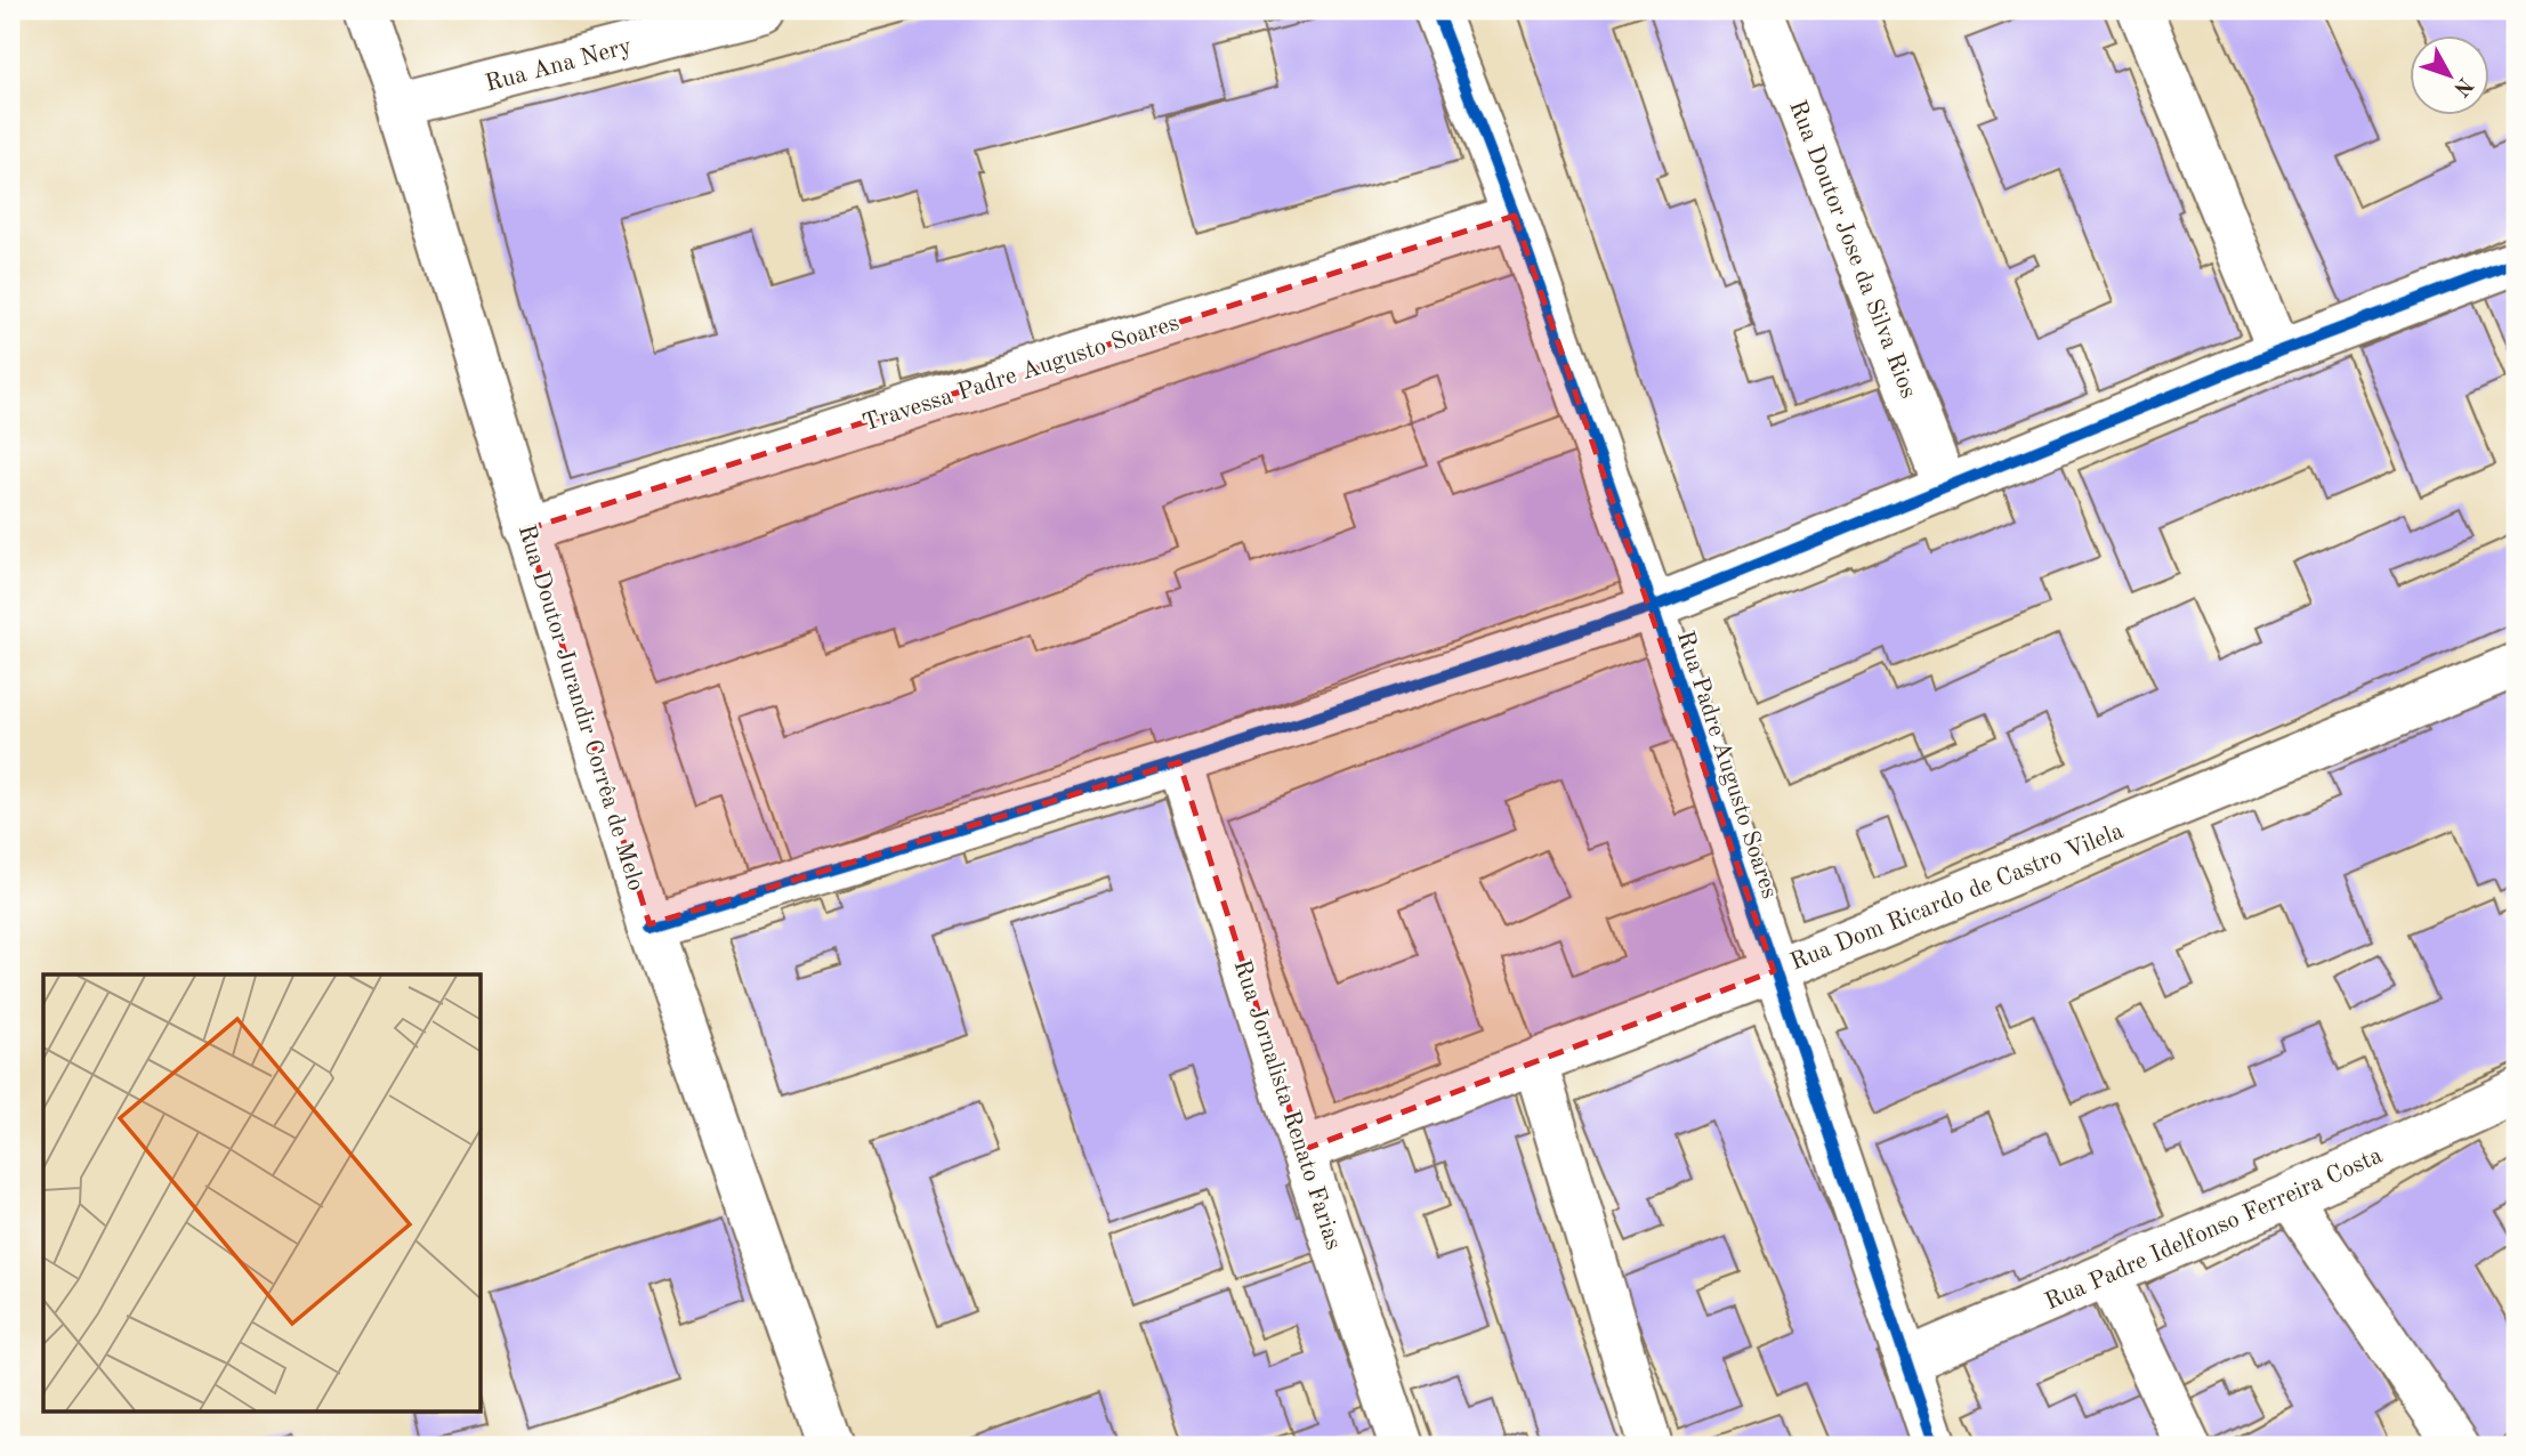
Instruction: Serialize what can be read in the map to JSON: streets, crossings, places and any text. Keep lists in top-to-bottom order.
{
  "streets": {
    "street": [
      "Rua Ana Nery",
      "Rua Doutor Jose da Silva Rios",
      "Travessa Padre Augusto Soares",
      "Rua Doutor Jurandir Corrêa de Melo",
      "Rua Padre Augusto Soares",
      "Rua Dom Ricardo de Castro Vilela",
      "Rua Jornalista Renato Farias",
      "Rua Padre Idelfonso Ferreira Costa"
    ]
  },
  "crossings": [
    ["Rua Ana Nery", "Rua Doutor Jurandir Corrêa de Melo"],
    ["Travessa Padre Augusto Soares", "Rua Doutor Jurandir Corrêa de Melo"],
    ["Travessa Padre Augusto Soares", "Rua Padre Augusto Soares"],
    ["Rua Padre Augusto Soares", "Rua Dom Ricardo de Castro Vilela"],
    ["Rua Padre Augusto Soares", "Rua Padre Idelfonso Ferreira Costa"],
    ["Rua Dom Ricardo de Castro Vilela", "Rua Jornalista Renato Farias"]
  ],
  "north": "bottom right"
}
